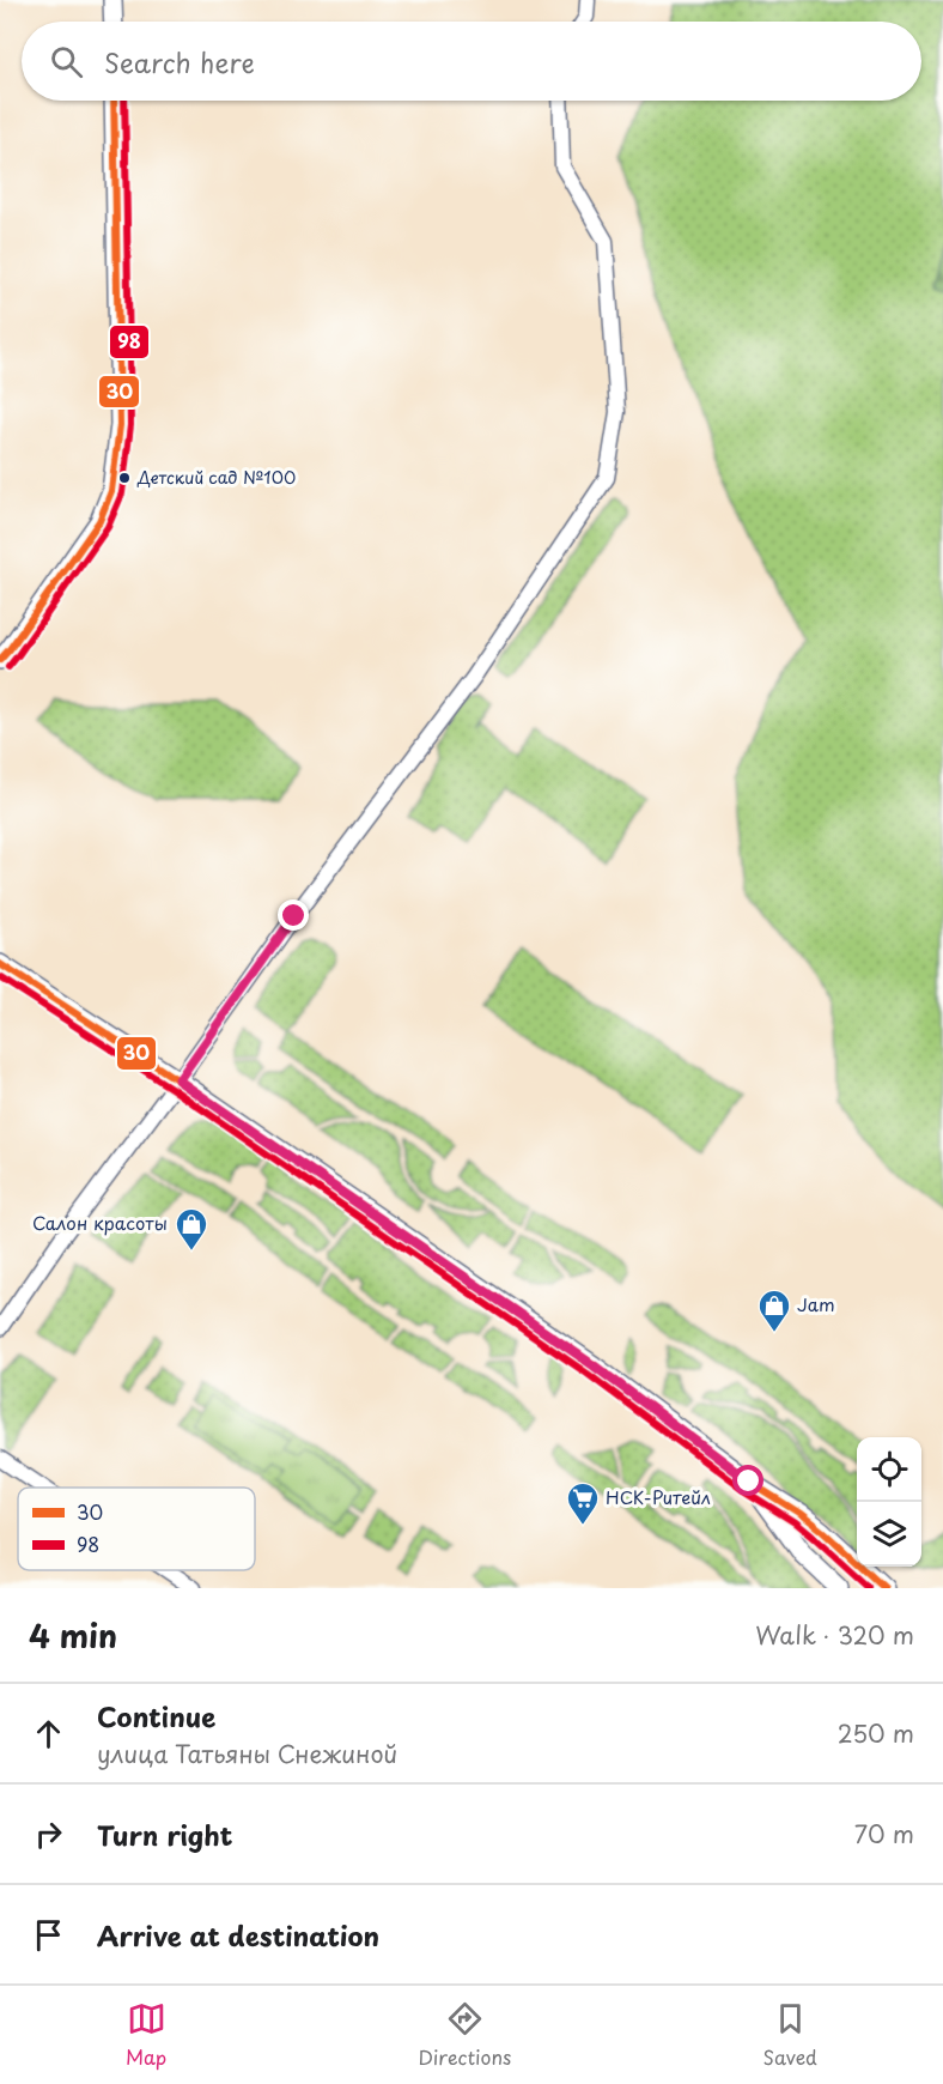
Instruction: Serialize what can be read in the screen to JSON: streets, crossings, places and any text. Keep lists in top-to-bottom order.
{
  "places": {
    "other": ["Детский сад №100"],
    "shop": ["Салон красоты", "Jam"],
    "supermarket": ["НСК-Ритейл"]
  },
  "lines": ["transit line 30", "transit line 98"],
  "legend": ["30", "98"],
  "page": {
    "search": "Search here",
    "heading": ["4 min", "Walk · 320 m"],
    "list": [
      ["Continue", "улица Татьяны Снежиной", "250 m"],
      ["Turn right", "70 m"],
      "Arrive at destination"
    ],
    "nav": ["Map", "Directions", "Saved"]
  }
}
